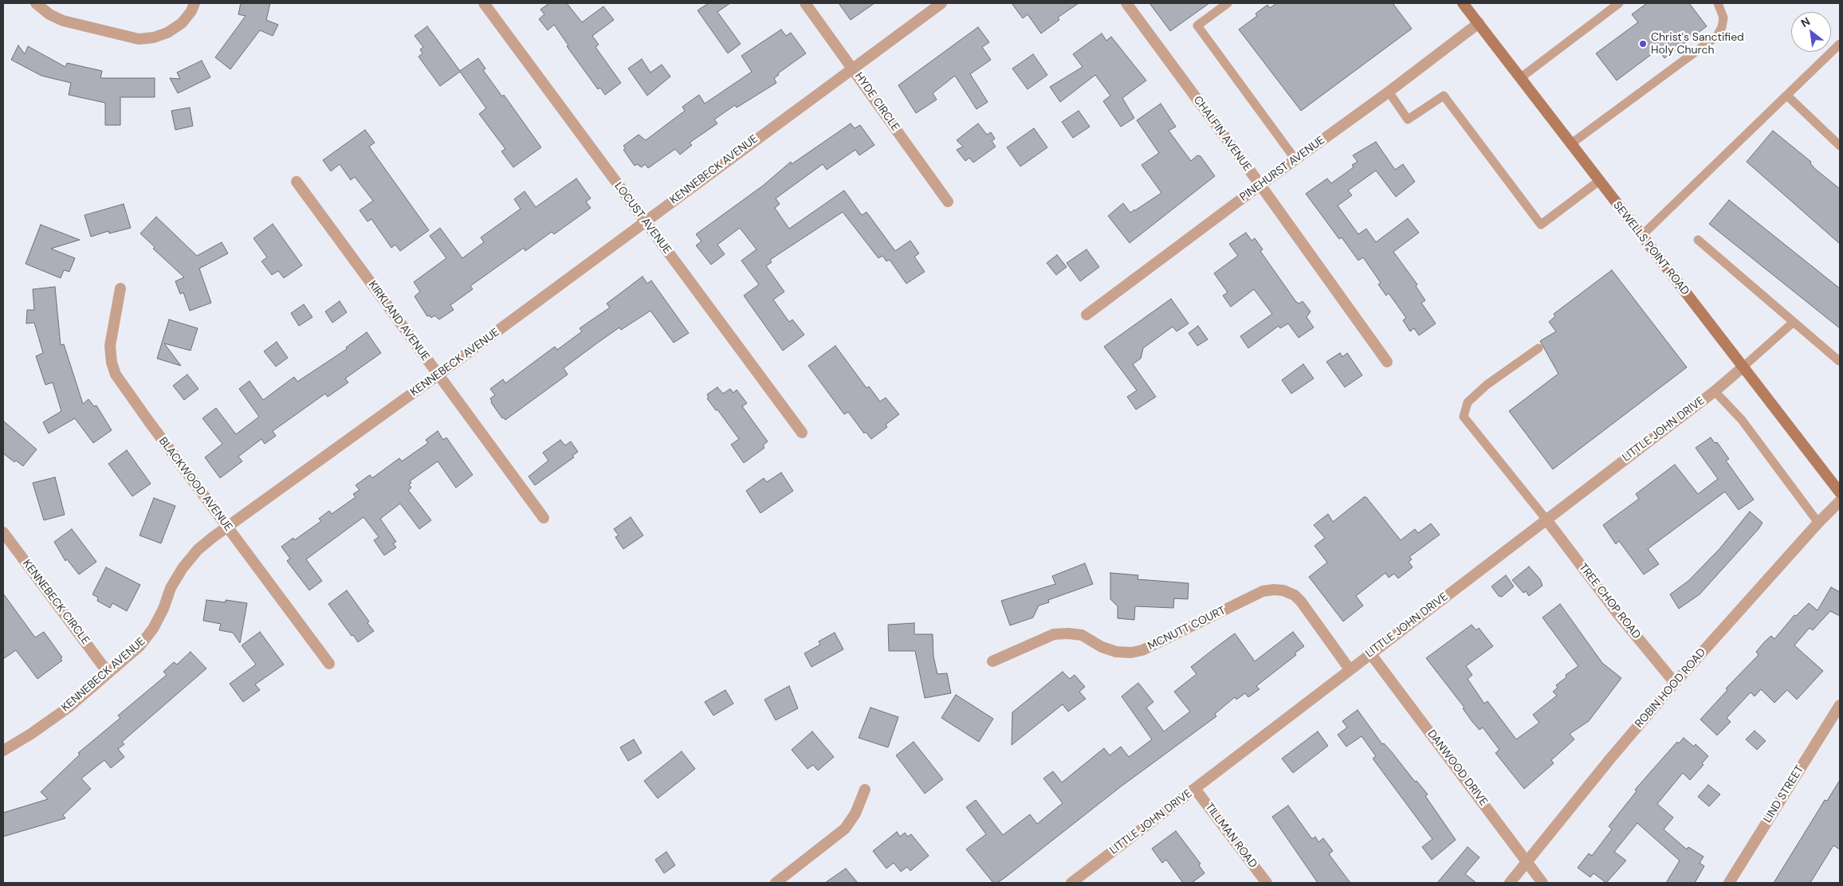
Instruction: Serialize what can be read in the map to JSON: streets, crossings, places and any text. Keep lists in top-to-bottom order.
{
  "streets": {
    "main road": ["SEWELLS POINT ROAD"],
    "street": [
      "HYDE CIRCLE",
      "CHALFIN AVENUE",
      "PINEHURST AVENUE",
      "KENNEBECK AVENUE",
      "LOCUST AVENUE",
      "KIRKLAND AVENUE",
      "LITTLE JOHN DRIVE",
      "BLACKWOOD AVENUE",
      "TREE CHOP ROAD",
      "KENNEBECK CIRCLE",
      "MCNUTT COURT",
      "ROBIN HOOD ROAD",
      "DANWOOD DRIVE",
      "LIND STREET",
      "TILLMAN ROAD"
    ]
  },
  "crossings": [
    ["HYDE CIRCLE", "KENNEBECK AVENUE"],
    ["CHALFIN AVENUE", "PINEHURST AVENUE"],
    ["PINEHURST AVENUE", "SEWELLS POINT ROAD"],
    ["KENNEBECK AVENUE", "LOCUST AVENUE"],
    ["KENNEBECK AVENUE", "KIRKLAND AVENUE"],
    ["KENNEBECK AVENUE", "BLACKWOOD AVENUE"],
    ["KENNEBECK AVENUE", "KENNEBECK CIRCLE"],
    ["SEWELLS POINT ROAD", "LITTLE JOHN DRIVE"],
    ["LITTLE JOHN DRIVE", "TREE CHOP ROAD"],
    ["LITTLE JOHN DRIVE", "MCNUTT COURT"],
    ["LITTLE JOHN DRIVE", "DANWOOD DRIVE"],
    ["LITTLE JOHN DRIVE", "TILLMAN ROAD"],
    ["TREE CHOP ROAD", "ROBIN HOOD ROAD"],
    ["ROBIN HOOD ROAD", "DANWOOD DRIVE"]
  ],
  "places": ["Christ's Sanctified Holy Church"],
  "north": "top left"
}
